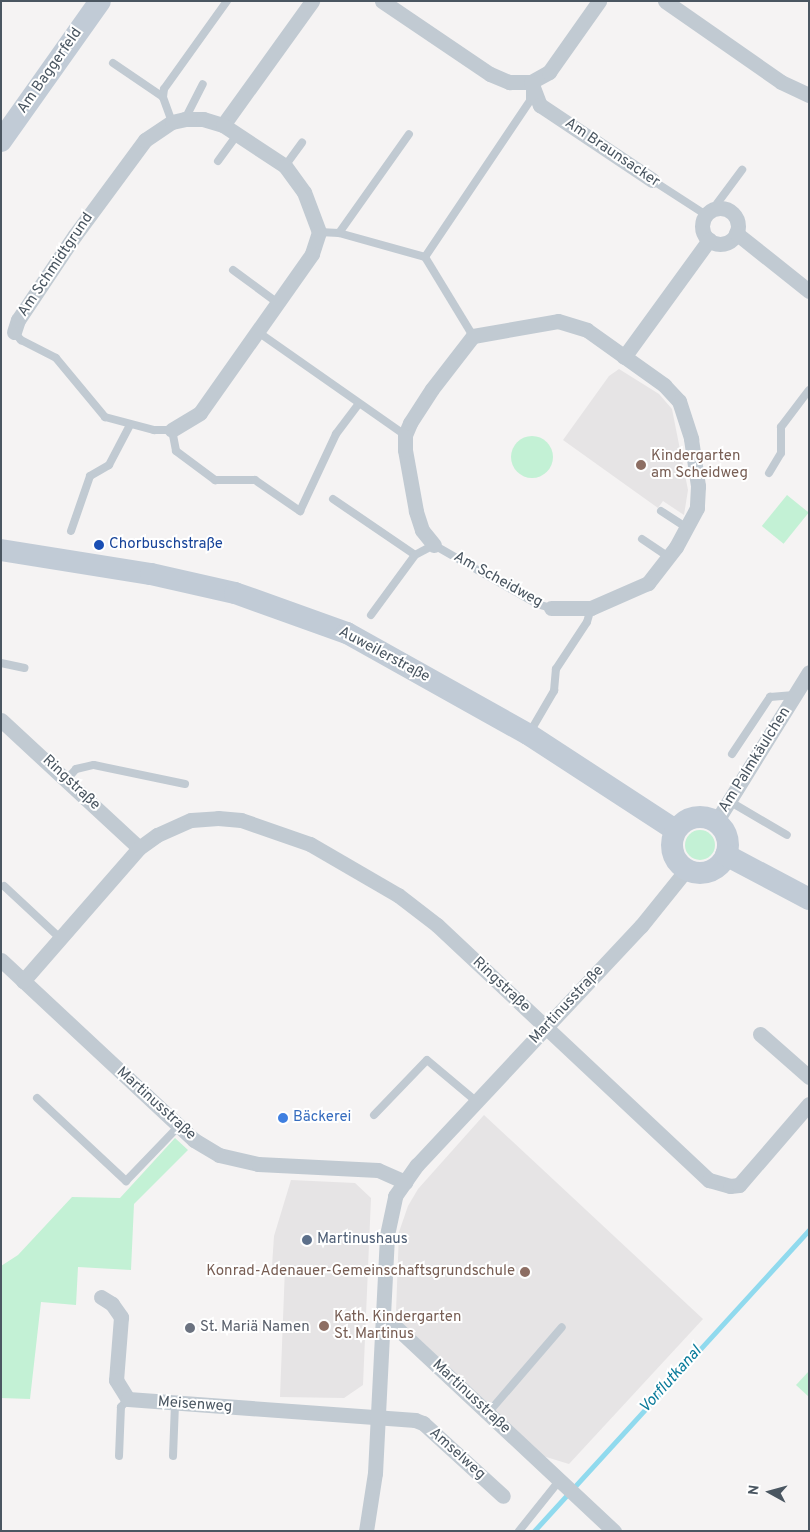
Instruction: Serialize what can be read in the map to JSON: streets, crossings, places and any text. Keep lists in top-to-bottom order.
{
  "streets": {
    "street": [
      "Am Baggerfeld",
      "Am Braunsacker",
      "Am Schmidtgrund",
      "Am Scheidweg",
      "Auweilerstraße",
      "Am Palmkäulchen",
      "Ringstraße",
      "Martinusstraße",
      "Meisenweg",
      "Amselweg"
    ]
  },
  "crossings": [
    ["Auweilerstraße", "Am Palmkäulchen"],
    ["Auweilerstraße", "Martinusstraße"],
    ["Am Palmkäulchen", "Martinusstraße"],
    ["Ringstraße", "Martinusstraße"],
    ["Meisenweg", "Amselweg"]
  ],
  "water": ["Vorflutkanal"],
  "places": [
    "Kindergarten am Scheidweg",
    "Chorbuschstraße",
    "Bäckerei",
    "Martinushaus",
    "Konrad-Adenauer-Gemeinschaftsgrundschule",
    "Kath. Kindergarten St. Martinus",
    "St. Mariä Namen"
  ],
  "north": "left"
}
